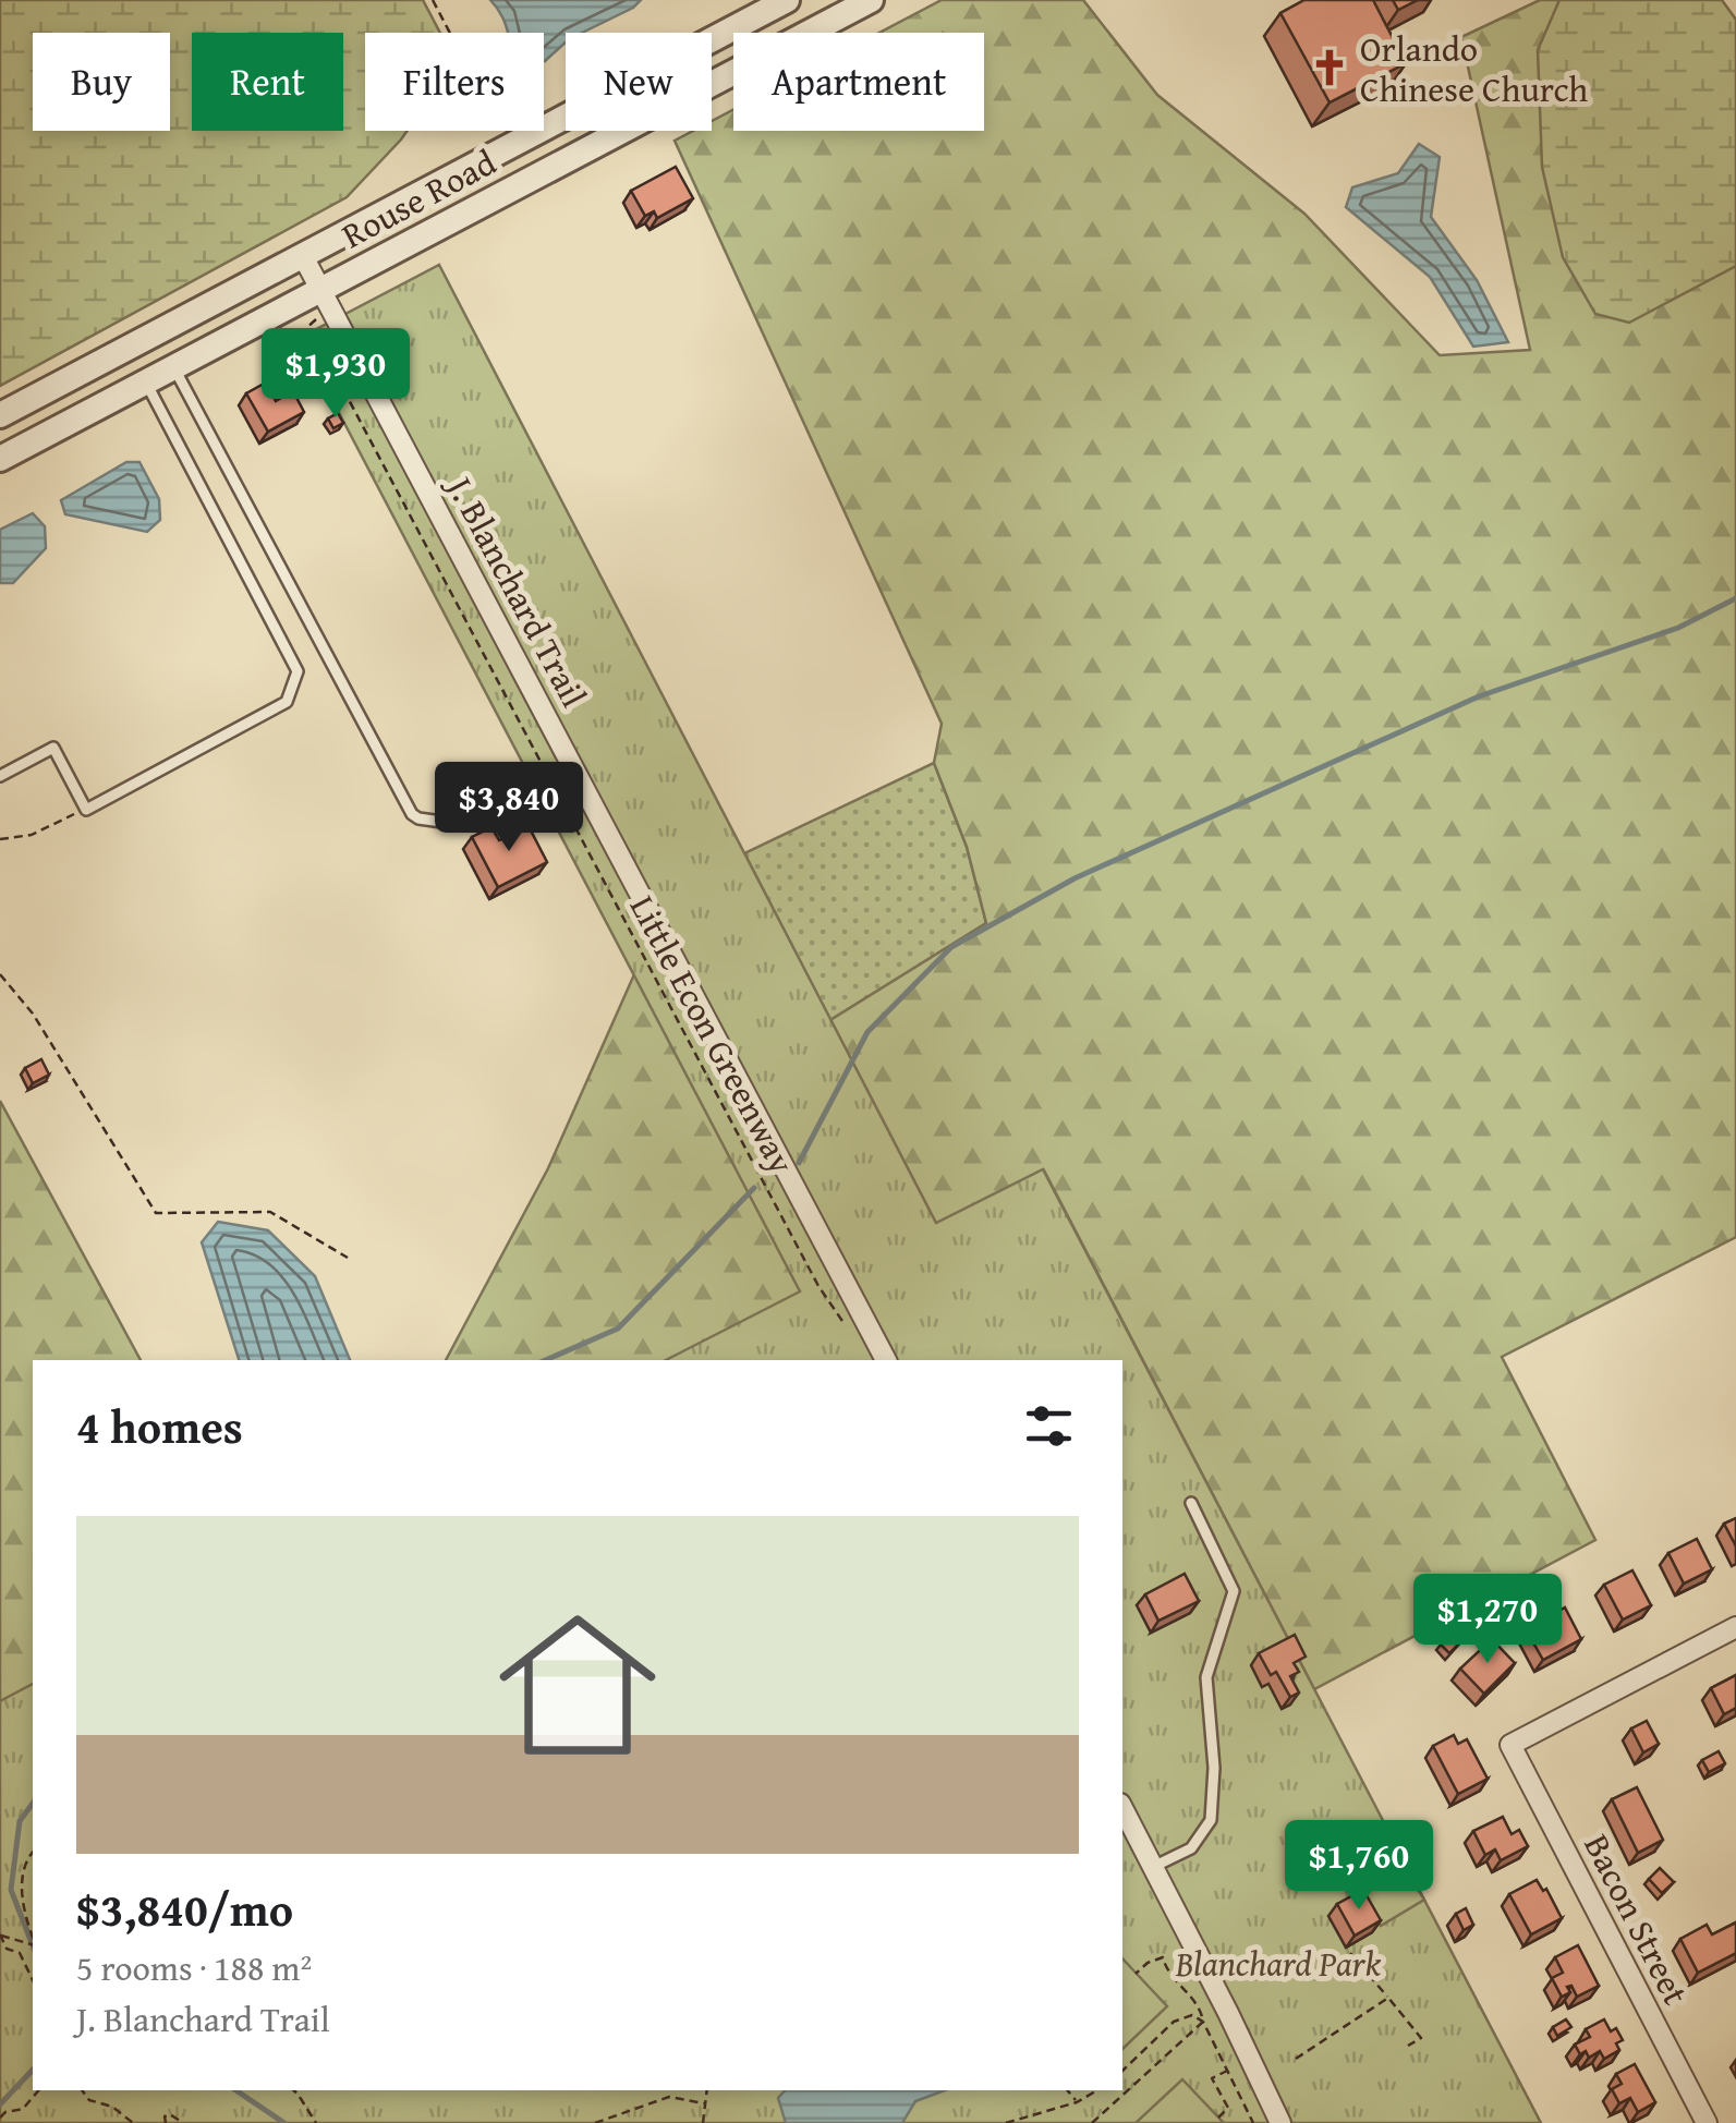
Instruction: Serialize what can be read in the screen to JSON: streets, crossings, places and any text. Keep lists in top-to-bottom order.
{
  "streets": {
    "street": ["Rouse Road", "J. Blanchard Trail", "Bacon Street"],
    "path": ["Little Econ Greenway"]
  },
  "crossings": [
    ["Rouse Road", "J. Blanchard Trail"]
  ],
  "parks": ["Blanchard Park"],
  "places": {
    "church": ["Orlando Chinese Church"]
  },
  "page": {
    "chip": [
      "Buy",
      "Rent",
      "Filters",
      "New",
      "Apartment"
    ],
    "price": [
      "$1,930",
      "$3,840",
      "$1,270",
      "$1,760"
    ],
    "heading": "4 homes",
    "list": [
      {
        "name": "$3,840/mo",
        "note": "5 rooms · 188 m² · J. Blanchard Trail"
      }
    ]
  }
}
